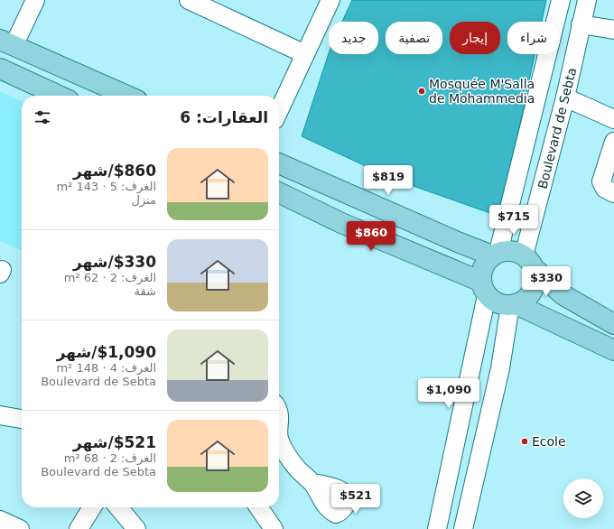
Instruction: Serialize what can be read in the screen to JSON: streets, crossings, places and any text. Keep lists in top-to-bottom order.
{
  "streets": {
    "street": ["Boulevard de Sebta"]
  },
  "places": ["Mosquée M'Salla de Mohammedia", "Ecole"],
  "page": {
    "chip": [
      "شراء",
      "إيجار",
      "تصفية",
      "جديد"
    ],
    "heading": "العقارات: 6",
    "list": [
      {
        "name": "$860/شهر",
        "note": "الغرف: 5 · 143 m² · منزل"
      },
      {
        "name": "$330/شهر",
        "note": "الغرف: 2 · 62 m² · شقة"
      },
      {
        "name": "$1,090/شهر",
        "note": "الغرف: 4 · 148 m² · Boulevard de Sebta"
      },
      {
        "name": "$521/شهر",
        "note": "الغرف: 2 · 68 m² · Boulevard de Sebta"
      }
    ],
    "price": [
      "$819",
      "$715",
      "$860",
      "$330",
      "$1,090",
      "$521"
    ]
  }
}
